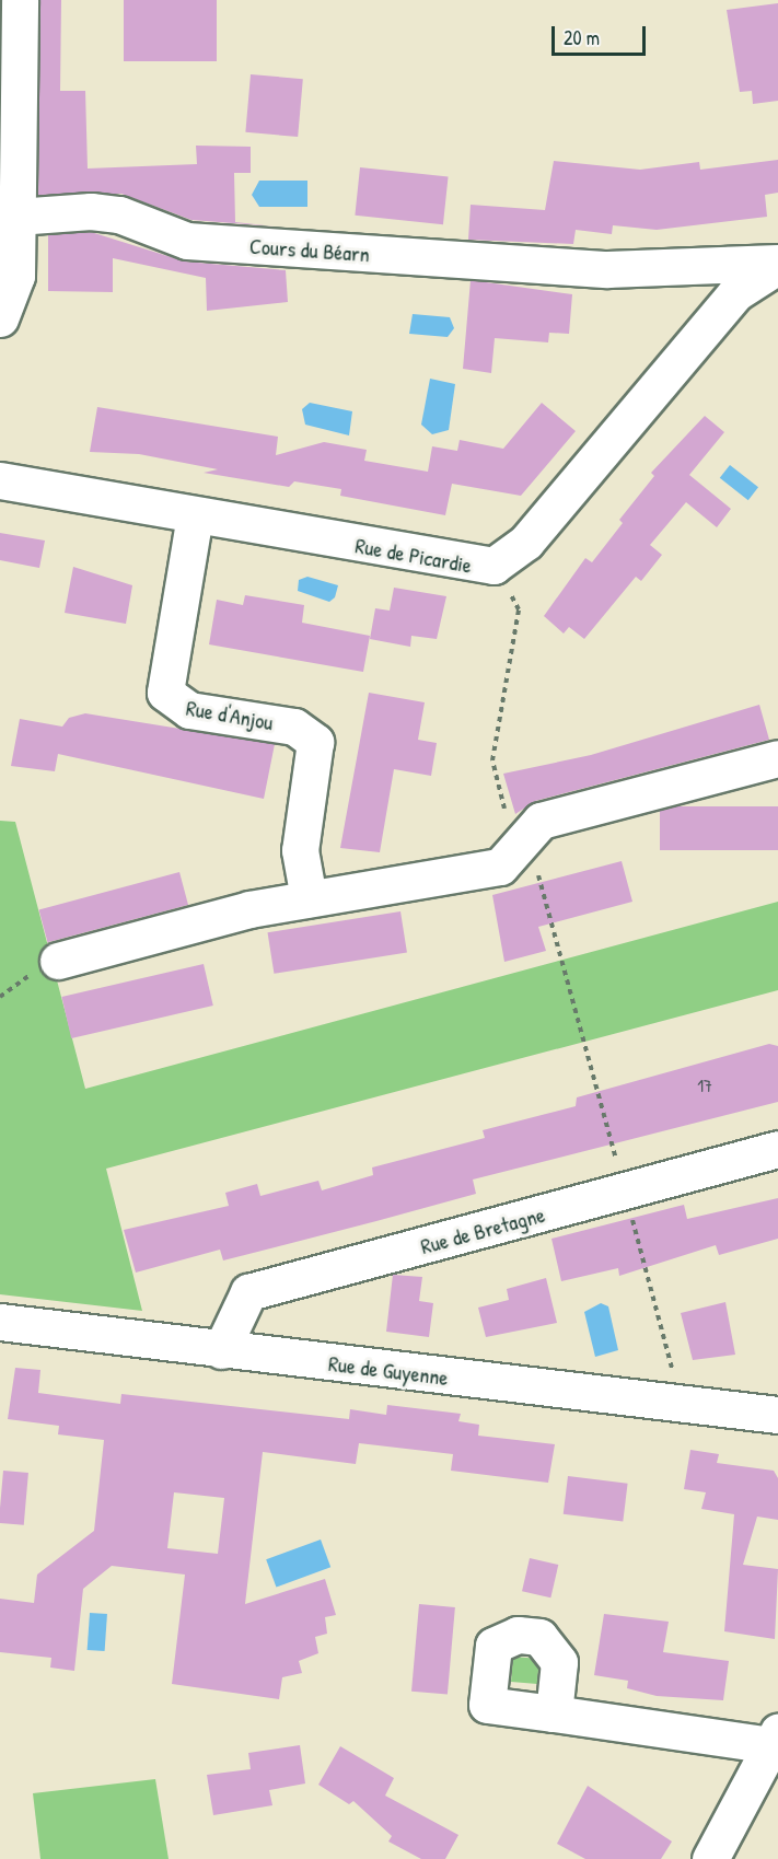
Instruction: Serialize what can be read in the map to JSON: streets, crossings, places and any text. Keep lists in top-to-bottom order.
{
  "streets": {
    "street": [
      "Cours du Béarn",
      "Rue de Picardie",
      "Rue d'Anjou",
      "Rue de Bretagne",
      "Rue de Guyenne"
    ]
  },
  "crossings": [
    ["Cours du Béarn", "Rue de Picardie"],
    ["Rue de Picardie", "Rue d'Anjou"],
    ["Rue de Bretagne", "Rue de Guyenne"]
  ],
  "house_numbers": ["17"],
  "scale_bar": "20 m"
}
